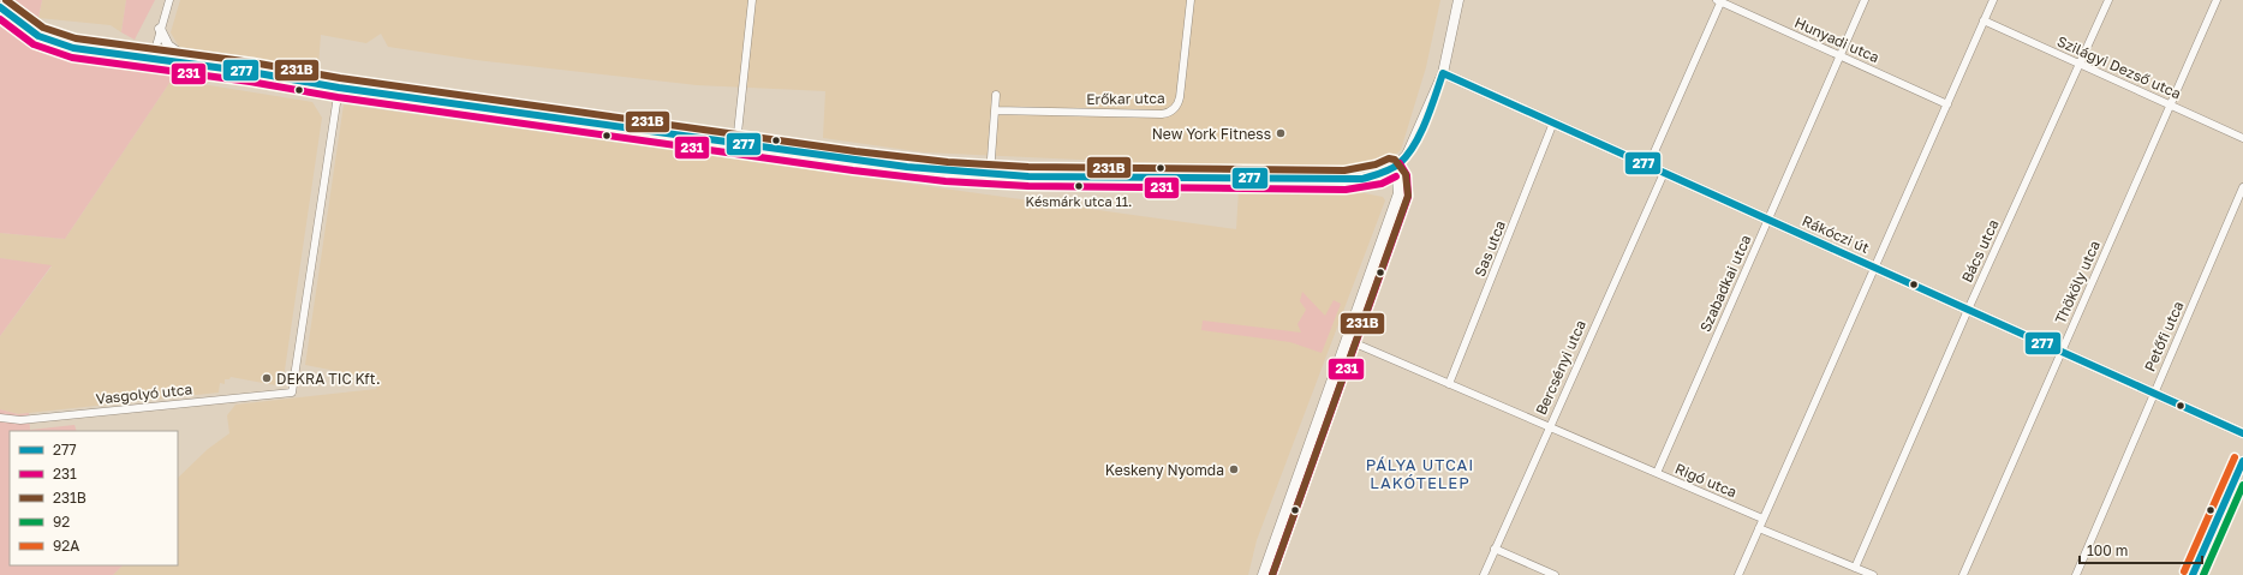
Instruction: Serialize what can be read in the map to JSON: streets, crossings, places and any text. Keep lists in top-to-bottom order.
{
  "streets": {
    "street": [
      "Hunyadi utca",
      "Szilágyi Dezső utca",
      "Erőkar utca",
      "Rákóczi út",
      "Sas utca",
      "Bács utca",
      "Thököly utca",
      "Szabadkai utca",
      "Petőfi utca",
      "Bercsényi utca",
      "Vasgolyó utca",
      "Rigó utca"
    ]
  },
  "crossings": [
    ["Hunyadi utca", "Szabadkai utca"],
    ["Szilágyi Dezső utca", "Bács utca"],
    ["Szilágyi Dezső utca", "Thököly utca"],
    ["Rákóczi út", "Sas utca"],
    ["Rákóczi út", "Bács utca"],
    ["Rákóczi út", "Thököly utca"],
    ["Rákóczi út", "Szabadkai utca"],
    ["Rákóczi út", "Petőfi utca"],
    ["Rákóczi út", "Bercsényi utca"],
    ["Sas utca", "Rigó utca"],
    ["Szabadkai utca", "Rigó utca"],
    ["Bercsényi utca", "Rigó utca"]
  ],
  "districts": ["PÁLYA UTCAI LAKÓTELEP"],
  "places": [
    "New York Fitness",
    "Késmárk utca 11.",
    "DEKRA TIC Kft.",
    "Keskeny Nyomda"
  ],
  "lines": [
    "transit line 231B",
    "transit line 277",
    "transit line 231",
    "transit line 92A",
    "transit line 92"
  ],
  "legend": [
    "277",
    "231",
    "231B",
    "92",
    "92A"
  ],
  "scale_bar": "100 m"
}
